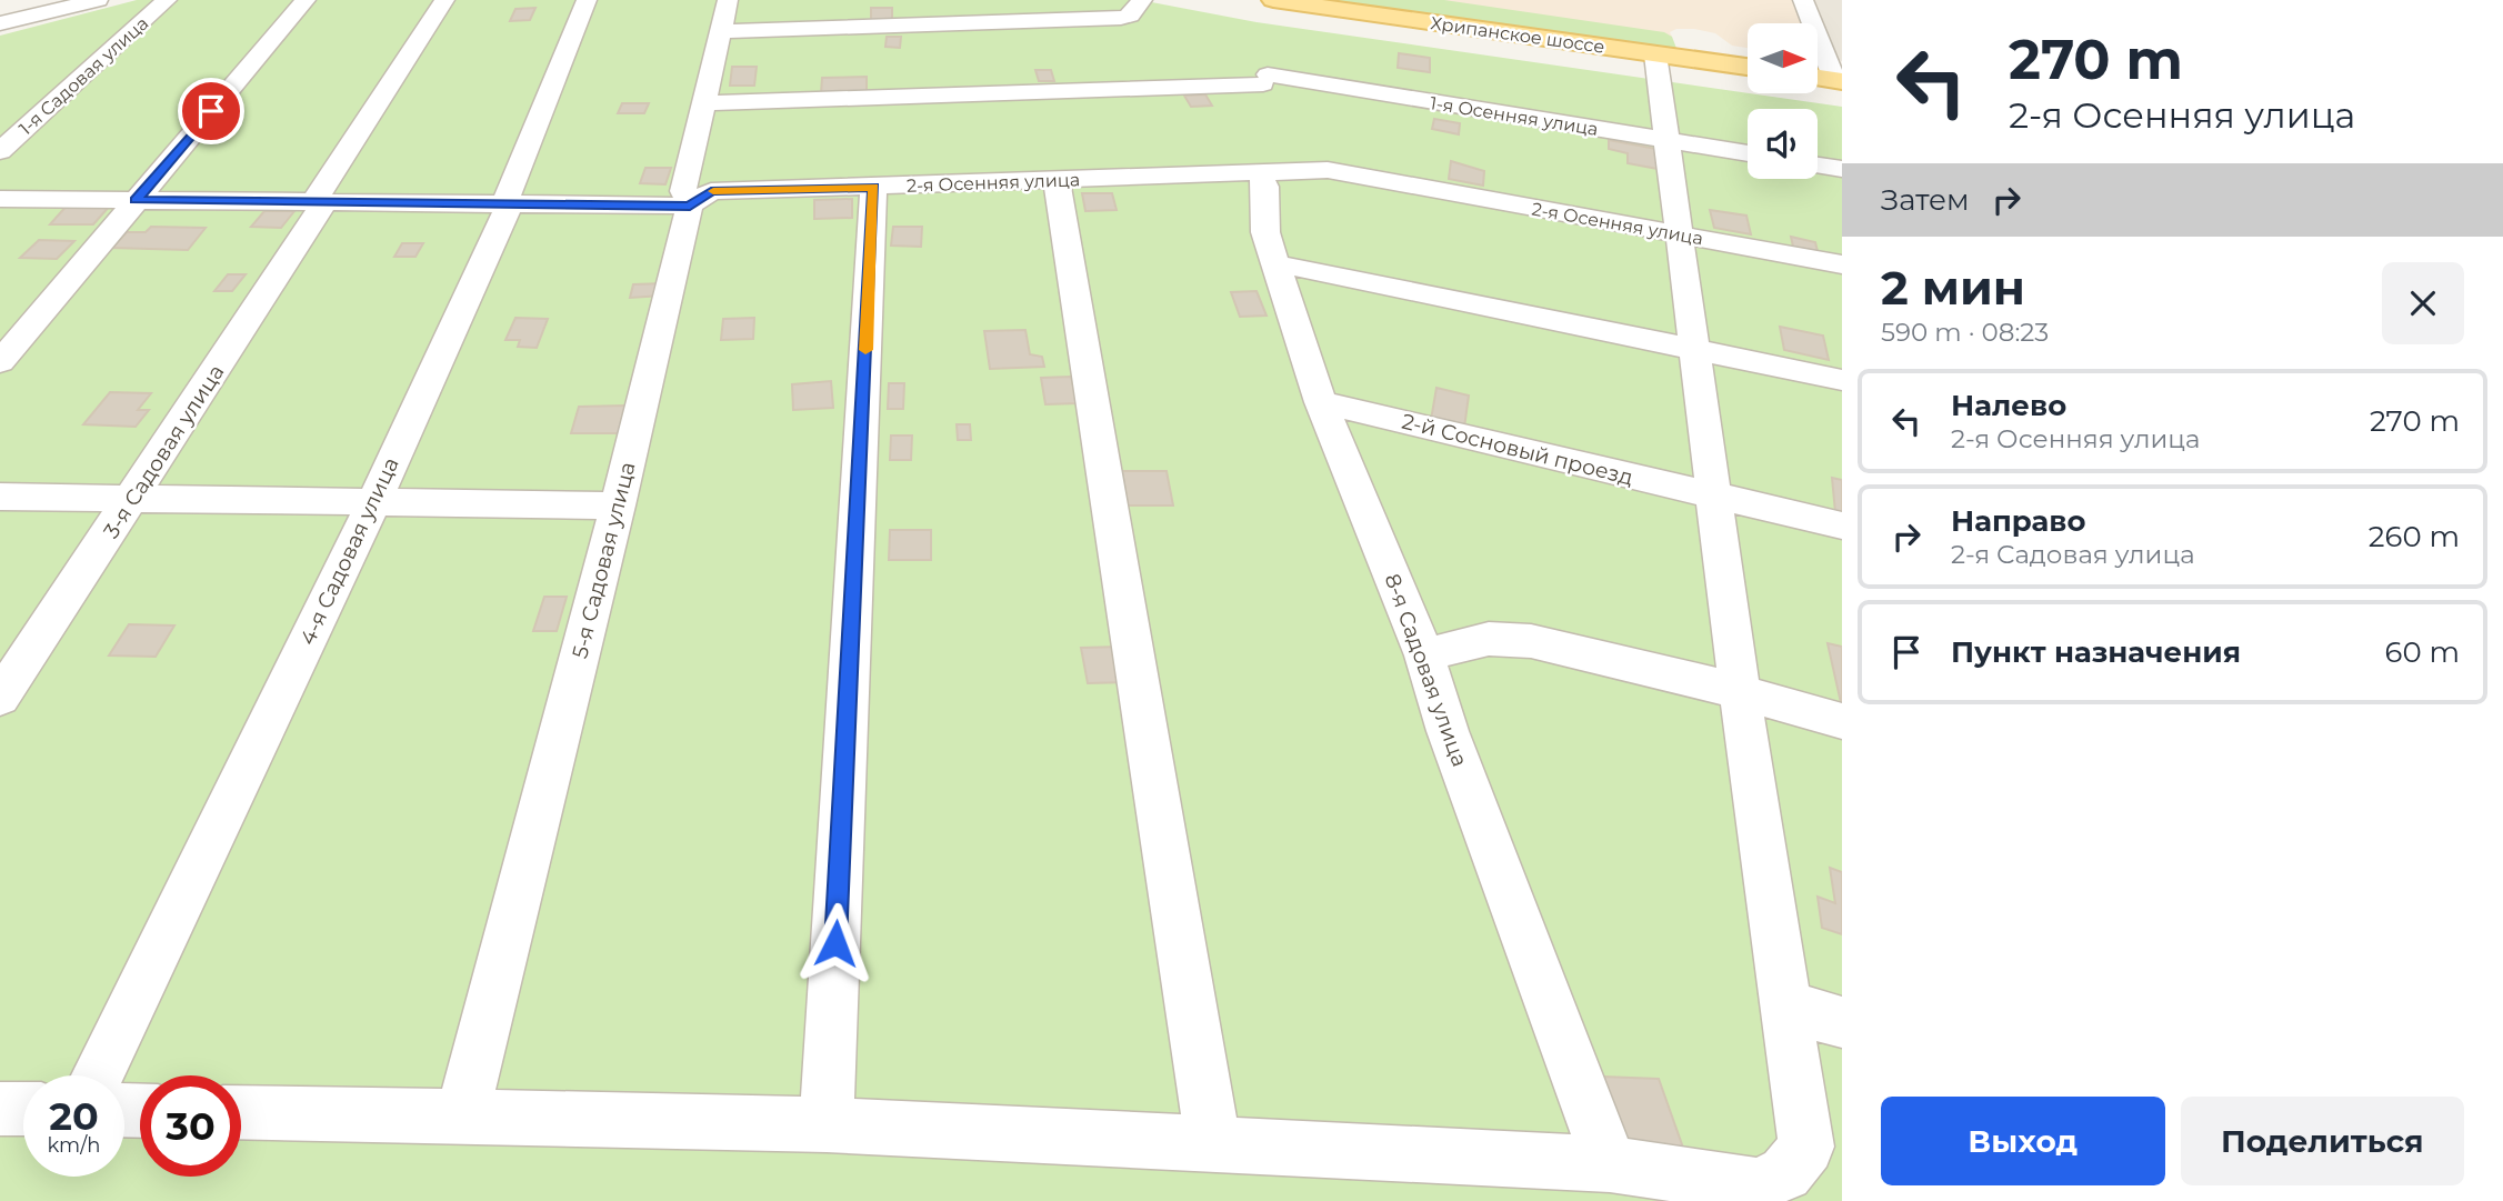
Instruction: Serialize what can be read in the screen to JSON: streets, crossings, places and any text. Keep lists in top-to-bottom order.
{
  "streets": {
    "main road": ["Хрипанское шоссе"],
    "street": [
      "1-я Садовая улица",
      "1-я Осенняя улица",
      "2-я Осенняя улица",
      "2-й Сосновый проезд",
      "3-я Садовая улица",
      "4-я Садовая улица",
      "5-я Садовая улица",
      "8-я Садовая улица"
    ]
  },
  "crossings": [
    ["1-я Осенняя улица", "5-я Садовая улица"],
    ["2-я Осенняя улица", "3-я Садовая улица"],
    ["2-я Осенняя улица", "4-я Садовая улица"],
    ["2-я Осенняя улица", "5-я Садовая улица"],
    ["2-я Осенняя улица", "8-я Садовая улица"],
    ["2-й Сосновый проезд", "8-я Садовая улица"]
  ],
  "north": "right",
  "page": {
    "turn": ["270 m", "2-я Осенняя улица"],
    "then": "Затем",
    "heading": ["2 мин", "590 m · 08:23"],
    "list": [
      {
        "name": "Налево",
        "note": "2-я Осенняя улица",
        "value": "270 m"
      },
      {
        "name": "Направо",
        "note": "2-я Садовая улица",
        "value": "260 m"
      },
      {
        "name": "Пункт назначения",
        "value": "60 m"
      }
    ],
    "speed": "20 km/h",
    "limit": "30",
    "buttons": ["Выход", "Поделиться"]
  }
}
